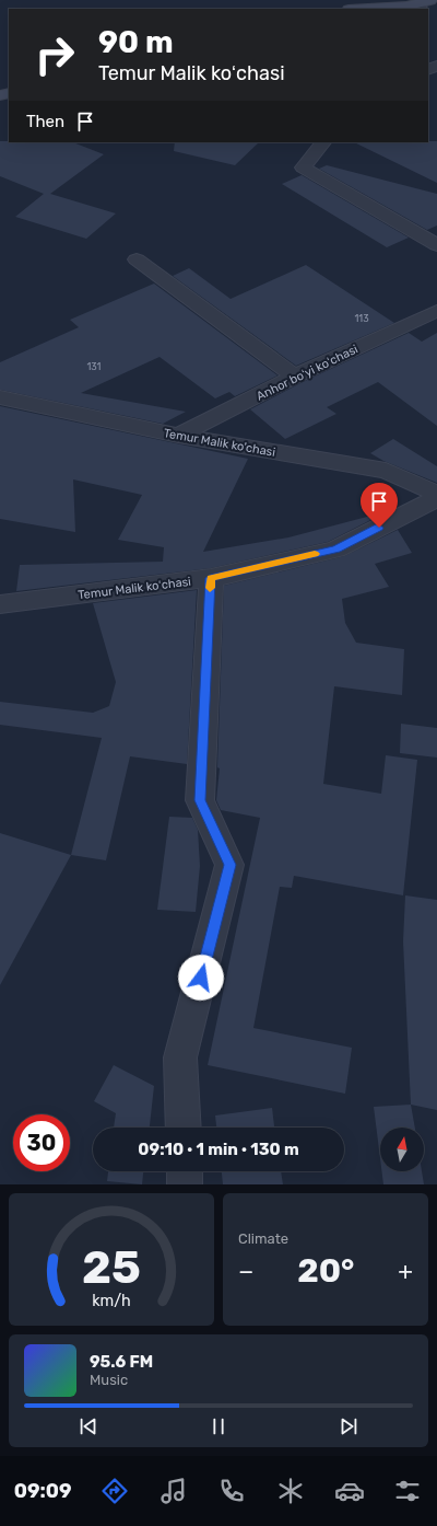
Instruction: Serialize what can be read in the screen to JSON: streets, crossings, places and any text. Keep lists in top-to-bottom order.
{
  "streets": {
    "street": ["Anhor boʻyi koʻchasi", "Temur Malik ko'chasi", "Temur Malik koʻchasi"]
  },
  "crossings": [
    ["Anhor boʻyi koʻchasi", "Temur Malik ko'chasi"]
  ],
  "house_numbers": ["113", "131"],
  "north": "top",
  "page": {
    "turn": ["90 m", "Temur Malik koʻchasi"],
    "then": "Then",
    "limit": "30",
    "trip": "09:10 · 1 min · 130 m",
    "tile": "Climate",
    "heat": ["−", "20°", "+"],
    "song": ["95.6 FM", "Music"],
    "tabs": "09:09",
    "gauge": ["25", "km/h"]
  }
}
